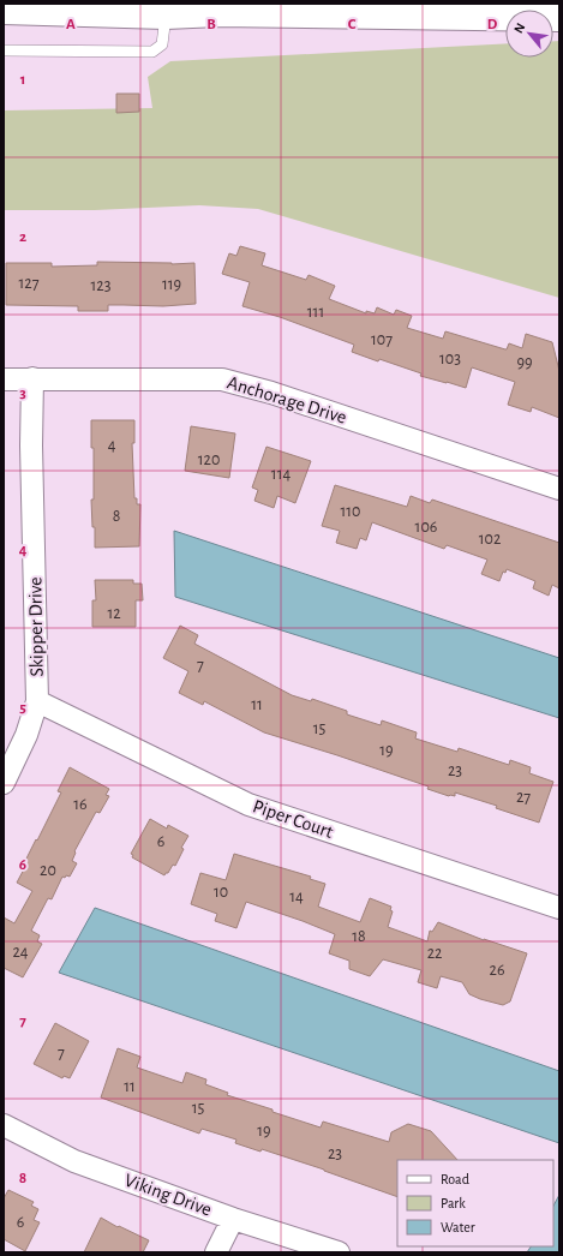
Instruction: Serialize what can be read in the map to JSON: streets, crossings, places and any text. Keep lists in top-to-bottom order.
{
  "streets": {
    "street": [
      "Anchorage Drive",
      "Skipper Drive",
      "Piper Court",
      "Viking Drive"
    ]
  },
  "crossings": [
    ["Anchorage Drive", "Skipper Drive"],
    ["Skipper Drive", "Piper Court"]
  ],
  "house_numbers": [
    "127",
    "119",
    "123",
    "111",
    "107",
    "103",
    "99",
    "4",
    "120",
    "114",
    "110",
    "8",
    "106",
    "102",
    "12",
    "7",
    "11",
    "15",
    "19",
    "23",
    "27",
    "16",
    "6",
    "20",
    "10",
    "14",
    "18",
    "24",
    "22",
    "26",
    "7",
    "11",
    "15",
    "19",
    "23",
    "6"
  ],
  "legend": ["Road", "Park", "Water"],
  "north": "top left",
  "grid": {
    "columns": [
      "A",
      "B",
      "C",
      "D"
    ],
    "rows": [
      "1",
      "2",
      "3",
      "4",
      "5",
      "6",
      "7",
      "8"
    ]
  }
}
